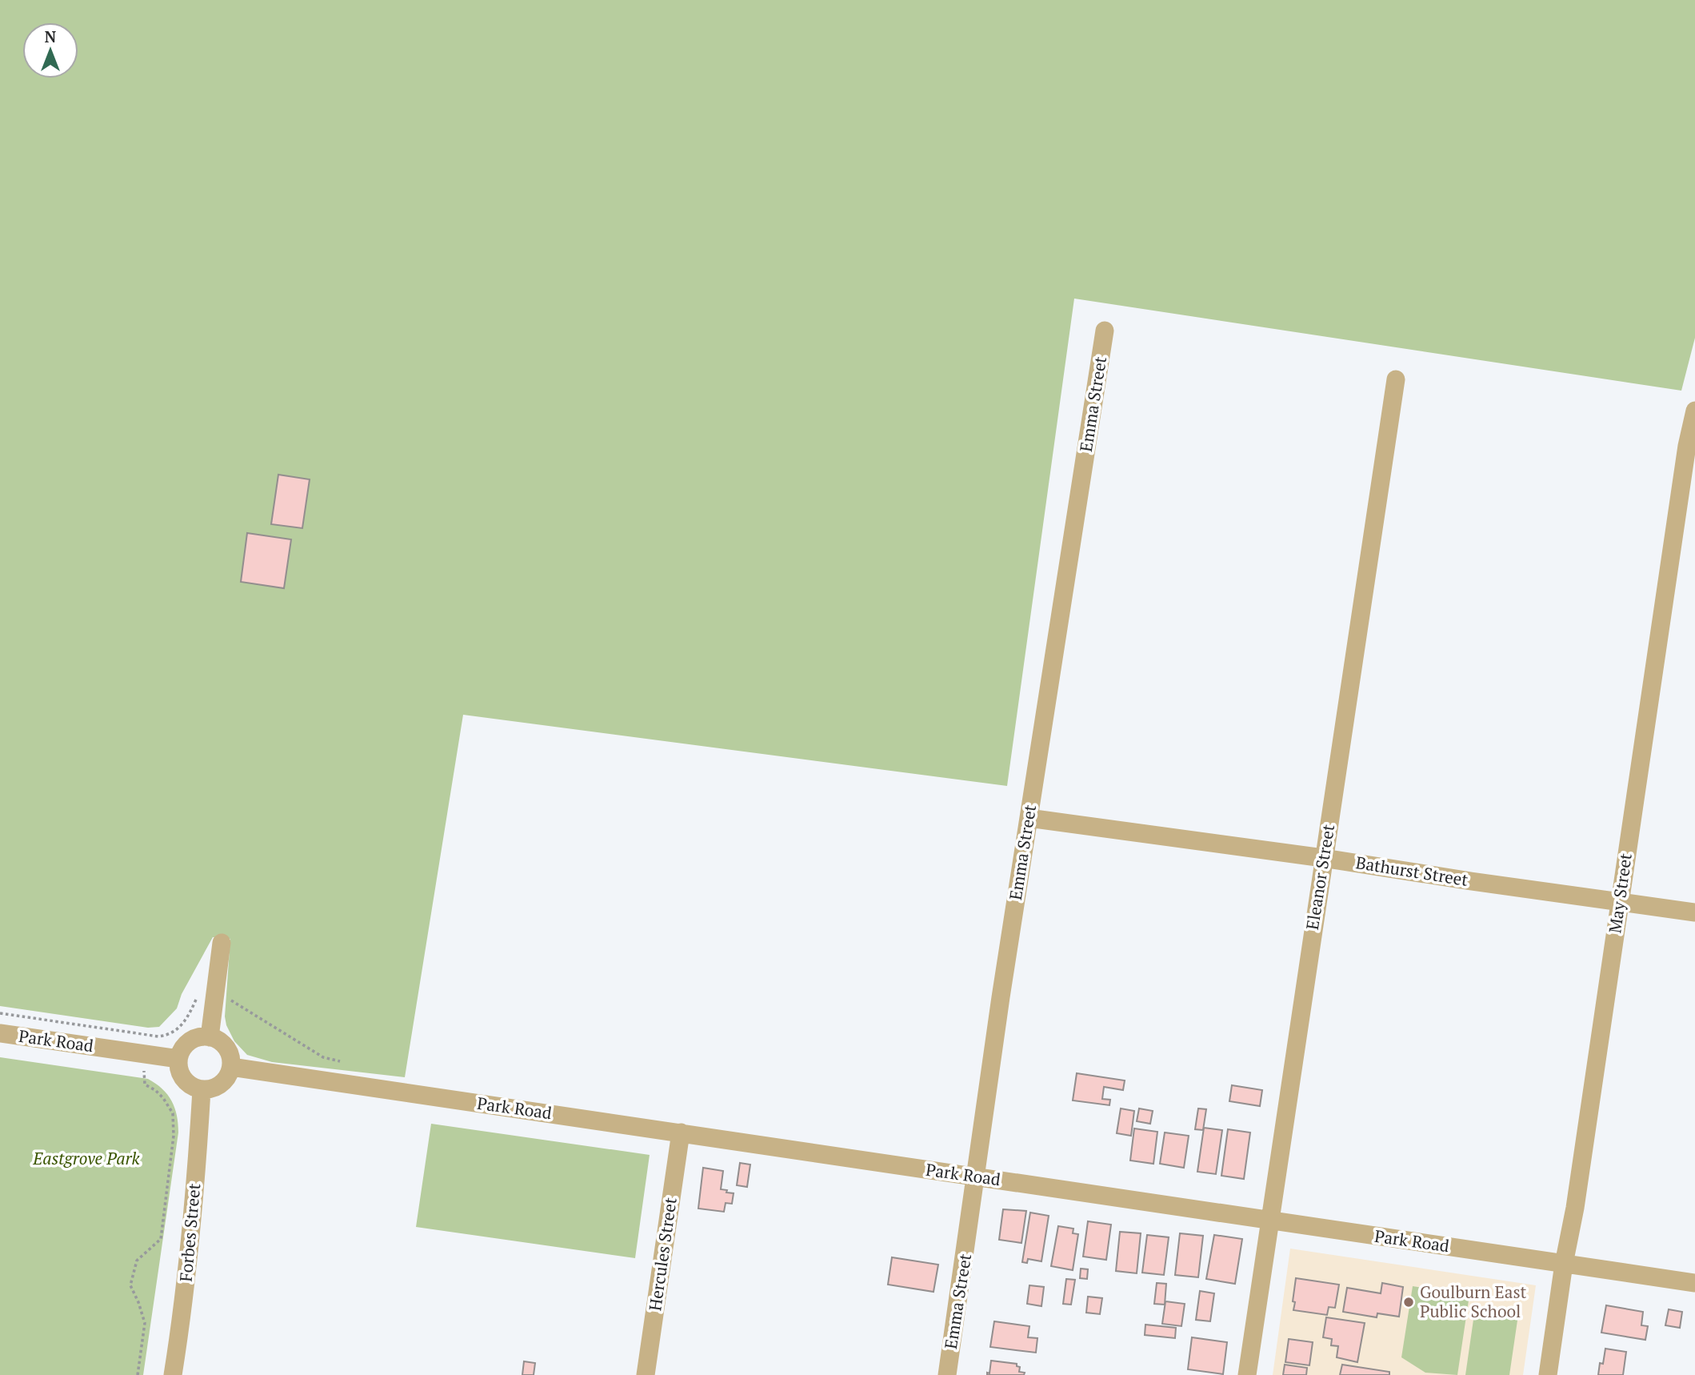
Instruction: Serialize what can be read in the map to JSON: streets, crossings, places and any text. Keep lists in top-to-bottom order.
{
  "streets": {
    "street": [
      "Emma Street",
      "Bathurst Street",
      "Eleanor Street",
      "May Street",
      "Park Road",
      "Forbes Street",
      "Hercules Street"
    ]
  },
  "crossings": [
    ["Emma Street", "Bathurst Street"],
    ["Emma Street", "Park Road"],
    ["Bathurst Street", "Eleanor Street"],
    ["Bathurst Street", "May Street"],
    ["Eleanor Street", "Park Road"],
    ["May Street", "Park Road"],
    ["Park Road", "Forbes Street"],
    ["Park Road", "Hercules Street"]
  ],
  "parks": ["Eastgrove Park"],
  "places": ["Goulburn East Public School"],
  "north": "top"
}
